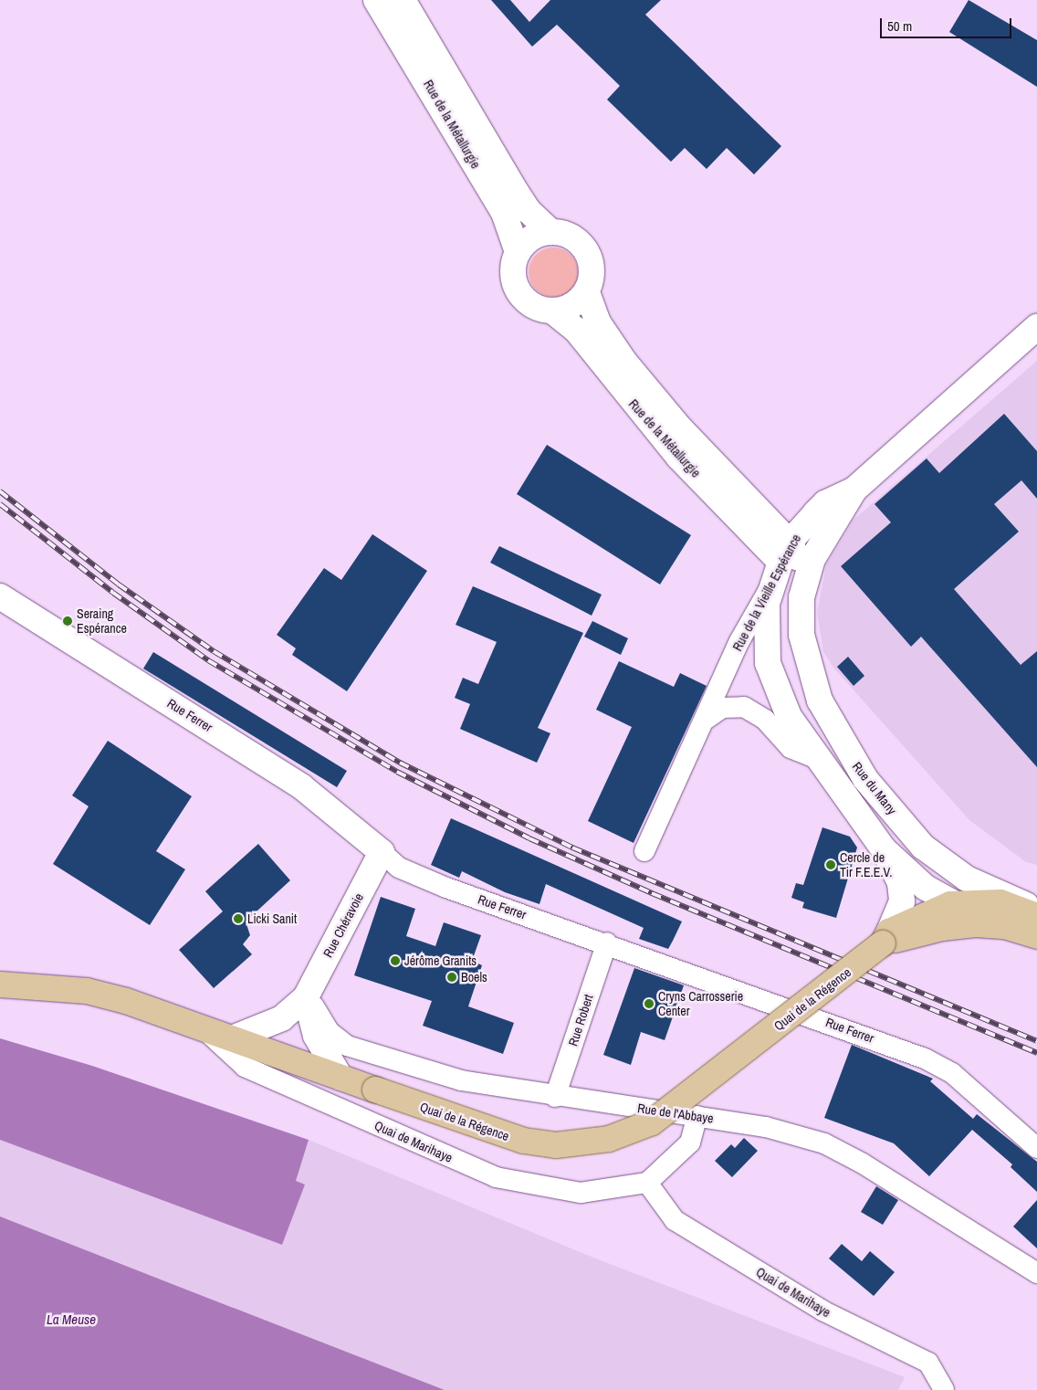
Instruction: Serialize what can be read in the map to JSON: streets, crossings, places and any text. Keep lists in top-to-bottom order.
{
  "streets": {
    "main road": ["Quai de la Régence"],
    "street": [
      "Rue de la Métallurgie",
      "Rue de la Vieille Espérance",
      "Rue Ferrer",
      "Rue du Many",
      "Rue Chéravoie",
      "Rue Robert",
      "Rue de l'Abbaye",
      "Quai de Marihaye"
    ]
  },
  "crossings": [
    ["Rue de la Métallurgie", "Rue de la Vieille Espérance"],
    ["Rue de la Vieille Espérance", "Rue du Many"],
    ["Rue Ferrer", "Rue Chéravoie"],
    ["Rue Ferrer", "Rue Robert"],
    ["Rue Chéravoie", "Rue de l'Abbaye"],
    ["Quai de la Régence", "Quai de Marihaye"],
    ["Rue Robert", "Rue de l'Abbaye"]
  ],
  "water": ["La Meuse"],
  "places": [
    "Seraing Espérance",
    "Cercle de Tir F.E.E.V.",
    "Licki Sanit",
    "Jérôme Granits",
    "Boels",
    "Cryns Carrosserie Center"
  ],
  "scale_bar": "50 m"
}
